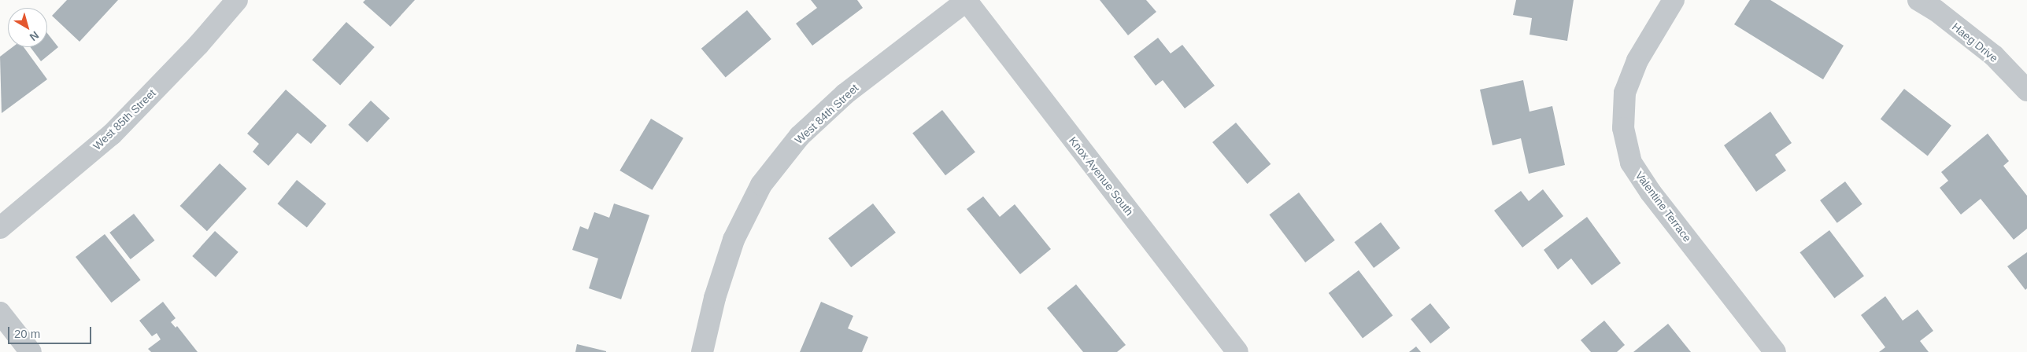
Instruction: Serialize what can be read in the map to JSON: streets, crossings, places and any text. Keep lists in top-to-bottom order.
{
  "streets": {
    "street": [
      "Haeg Drive",
      "West 84th Street",
      "West 85th Street",
      "Knox Avenue South",
      "Valentine Terrace"
    ]
  },
  "crossings": [
    ["West 84th Street", "Knox Avenue South"]
  ],
  "scale_bar": "20 m",
  "north": "bottom right"
}
